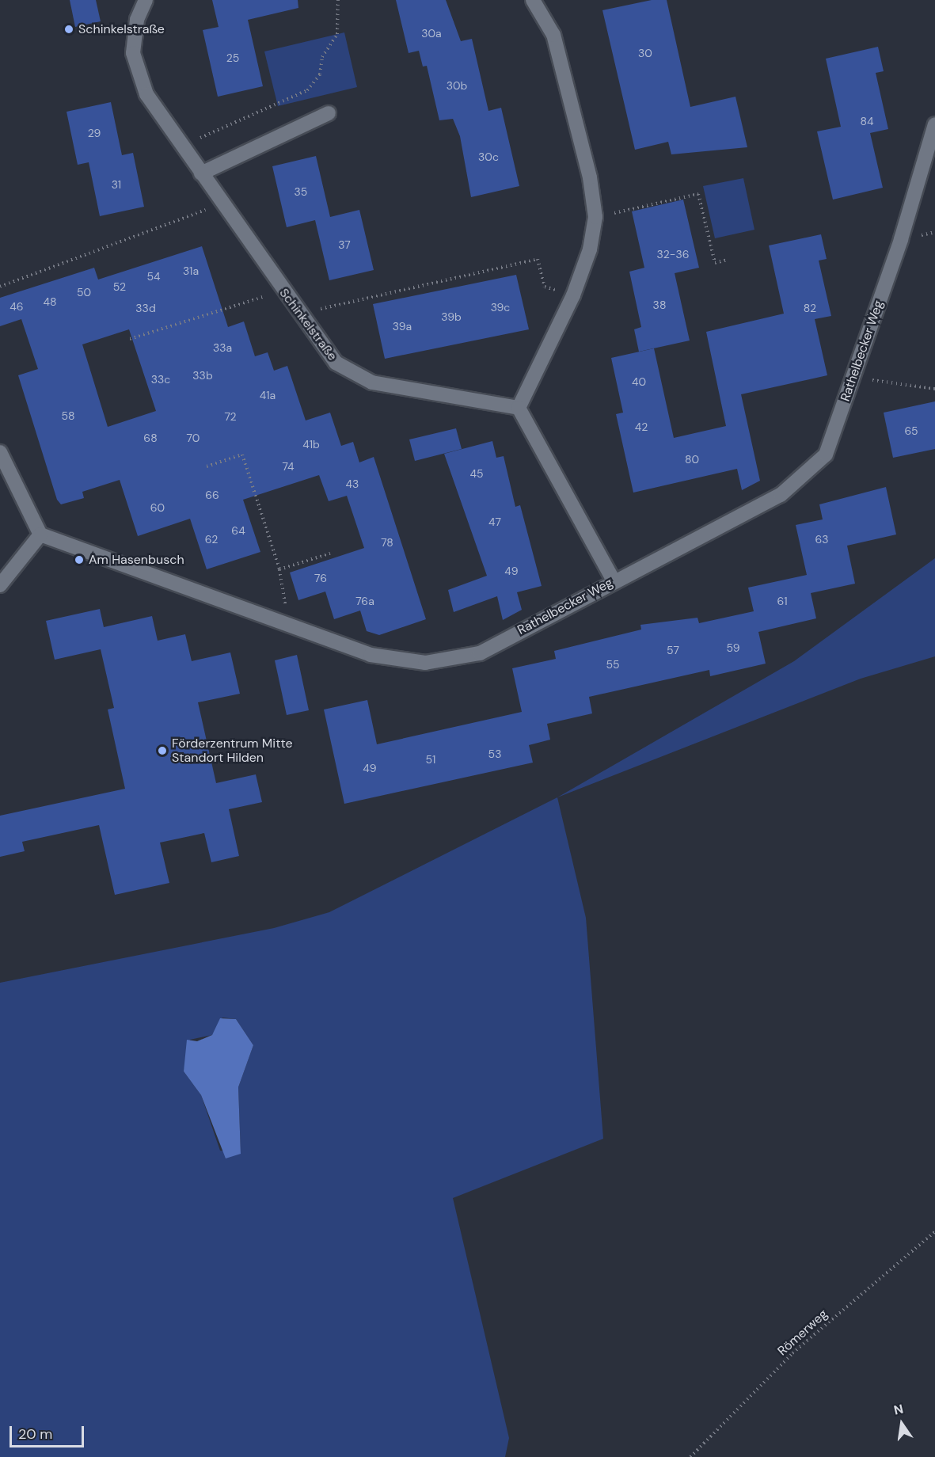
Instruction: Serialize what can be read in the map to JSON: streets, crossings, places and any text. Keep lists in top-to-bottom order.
{
  "streets": {
    "street": ["Schinkelstraße", "Rathelbecker Weg"],
    "path": ["Römerweg"]
  },
  "places": ["Schinkelstraße", "Am Hasenbusch", "Förderzentrum Mitte Standort Hilden"],
  "house_numbers": [
    "30a",
    "30",
    "25",
    "30b",
    "84",
    "29",
    "30c",
    "31",
    "35",
    "37",
    "32-36",
    "31a",
    "54",
    "52",
    "50",
    "48",
    "38",
    "46",
    "39c",
    "33d",
    "82",
    "39b",
    "39a",
    "33a",
    "33b",
    "33c",
    "40",
    "41a",
    "58",
    "72",
    "42",
    "65",
    "68",
    "70",
    "41b",
    "80",
    "74",
    "45",
    "43",
    "66",
    "60",
    "47",
    "64",
    "62",
    "63",
    "78",
    "49",
    "76",
    "76a",
    "61",
    "59",
    "57",
    "55",
    "53",
    "51",
    "49"
  ],
  "scale_bar": "20 m",
  "north": "top"
}
